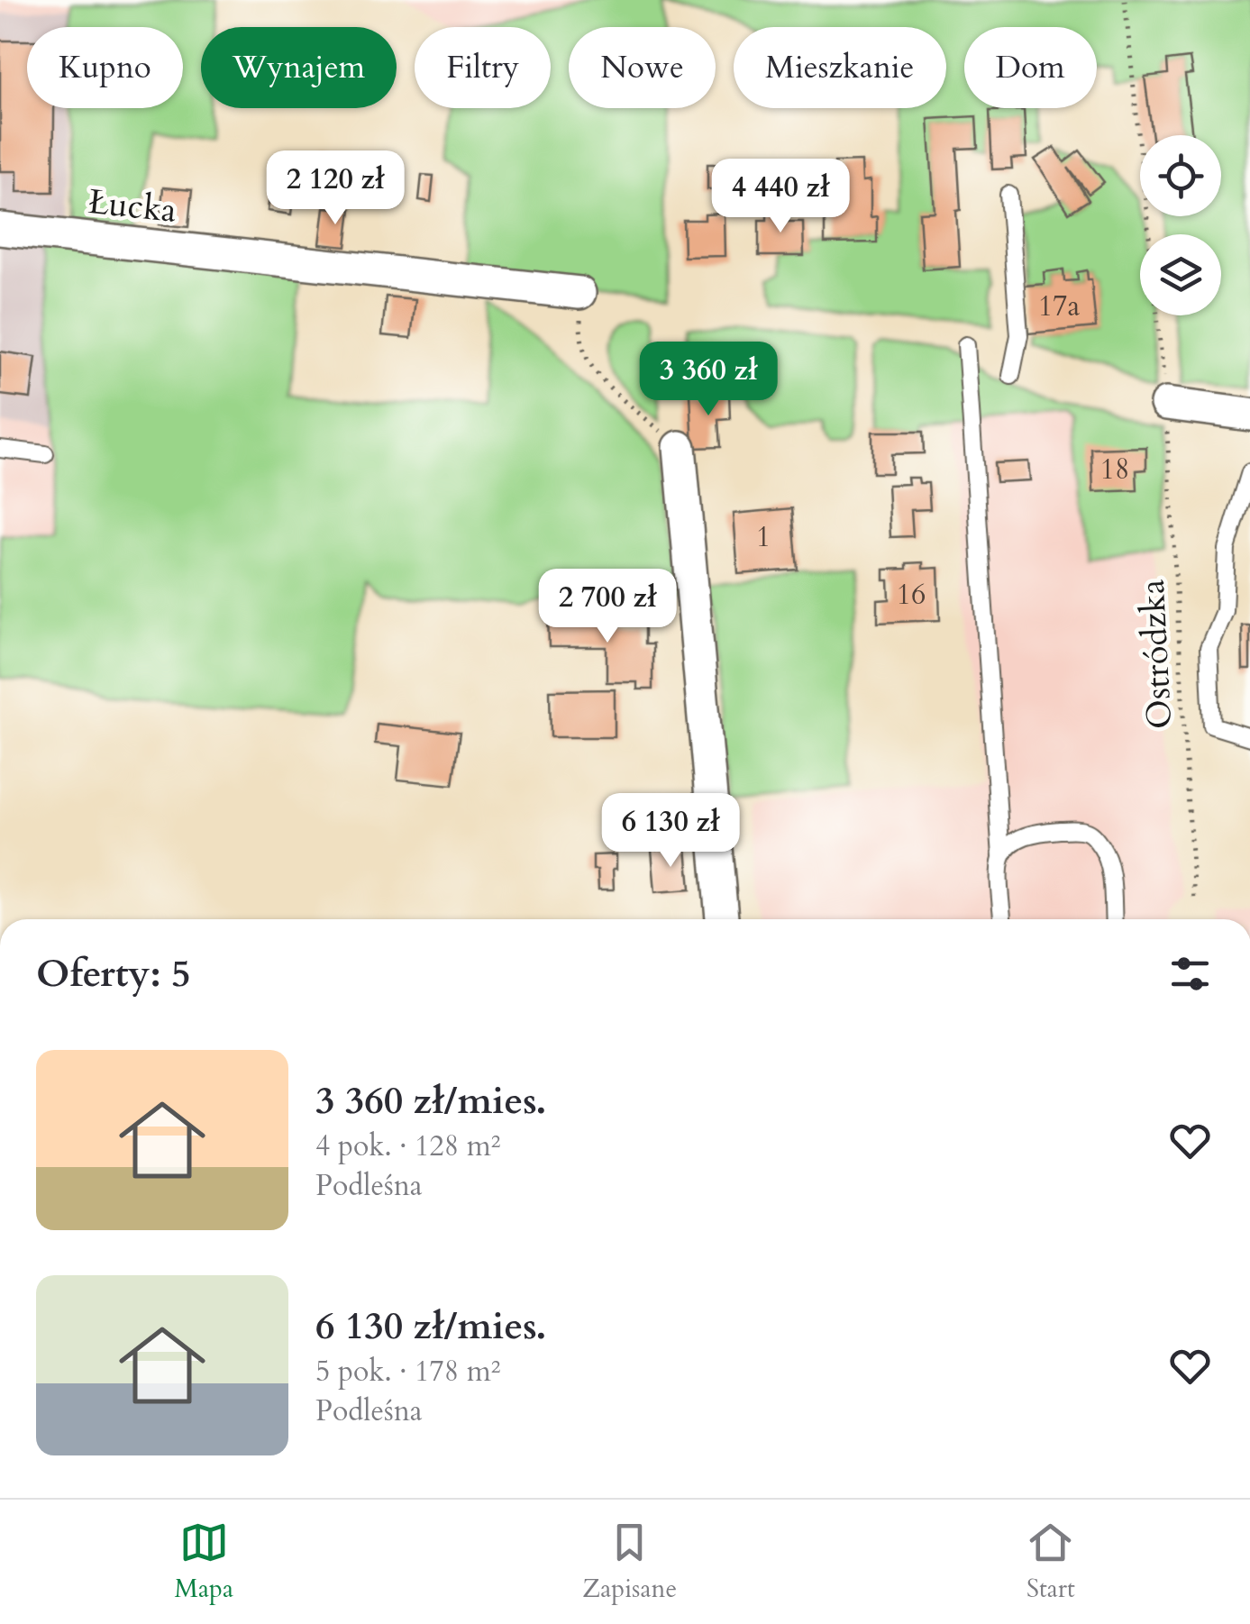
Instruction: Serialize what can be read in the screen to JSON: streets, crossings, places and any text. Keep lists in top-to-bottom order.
{
  "streets": {
    "street": ["Łucka"],
    "path": ["Ostródzka"]
  },
  "house_numbers": [
    "17a",
    "18",
    "1",
    "16"
  ],
  "page": {
    "chip": [
      "Kupno",
      "Wynajem",
      "Filtry",
      "Nowe",
      "Mieszkanie",
      "Dom"
    ],
    "price": [
      "2 120 zł",
      "4 440 zł",
      "3 360 zł",
      "2 700 zł",
      "6 130 zł"
    ],
    "heading": "Oferty: 5",
    "list": [
      {
        "name": "3 360 zł/mies.",
        "note": "4 pok. · 128 m² · Podleśna"
      },
      {
        "name": "6 130 zł/mies.",
        "note": "5 pok. · 178 m² · Podleśna"
      }
    ],
    "tabs": ["Mapa", "Zapisane", "Start"]
  }
}
